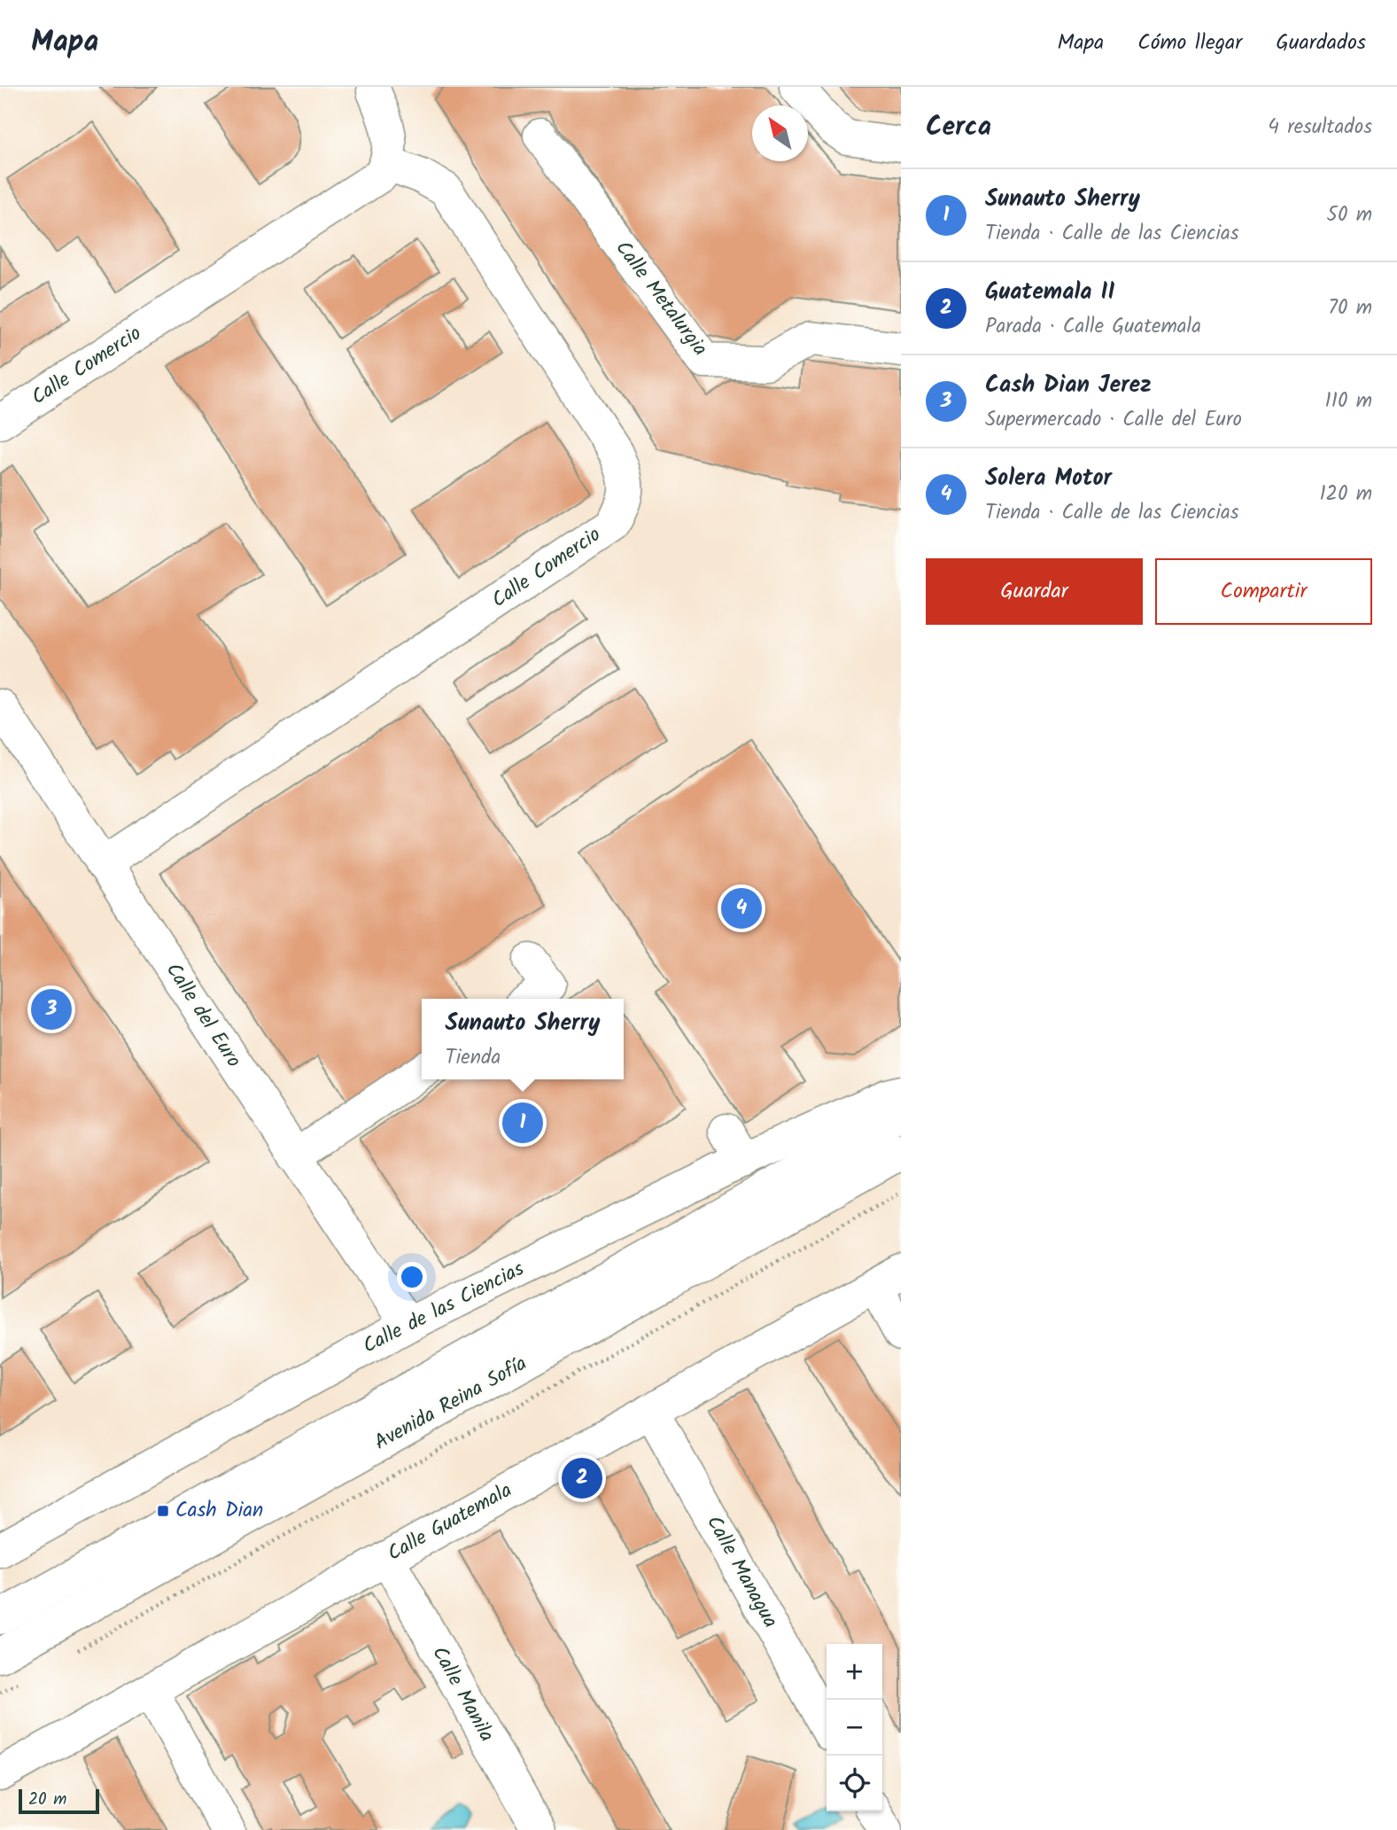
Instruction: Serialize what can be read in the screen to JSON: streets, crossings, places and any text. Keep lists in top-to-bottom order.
{
  "streets": {
    "street": [
      "Calle Metalurgia",
      "Calle Comercio",
      "Calle del Euro",
      "Calle de las Ciencias",
      "Avenida Reina Sofía",
      "Calle Guatemala",
      "Calle Managua",
      "Calle Manila"
    ]
  },
  "crossings": [
    ["Calle Comercio", "Calle del Euro"],
    ["Calle del Euro", "Calle de las Ciencias"],
    ["Calle Guatemala", "Calle Managua"],
    ["Calle Guatemala", "Calle Manila"]
  ],
  "places": {
    "transit": ["Cash Dian"]
  },
  "scale_bar": "20 m",
  "north": "top left",
  "page": {
    "header": "Mapa",
    "nav": ["Mapa", "Cómo llegar", "Guardados"],
    "heading": ["Cerca", "4 resultados"],
    "list": [
      {
        "mark": "1",
        "name": "Sunauto Sherry",
        "note": "Tienda · Calle de las Ciencias",
        "value": "50 m"
      },
      {
        "mark": "2",
        "name": "Guatemala II",
        "note": "Parada · Calle Guatemala",
        "value": "70 m"
      },
      {
        "mark": "3",
        "name": "Cash Dian Jerez",
        "note": "Supermercado · Calle del Euro",
        "value": "110 m"
      },
      {
        "mark": "4",
        "name": "Solera Motor",
        "note": "Tienda · Calle de las Ciencias",
        "value": "120 m"
      }
    ],
    "buttons": ["Guardar", "Compartir"],
    "pins": [
      "4",
      "3",
      "1",
      "2"
    ],
    "popup": ["Sunauto Sherry", "Tienda"],
    "map_buttons": ["+", "−"],
    "scale": "20 m"
  }
}
